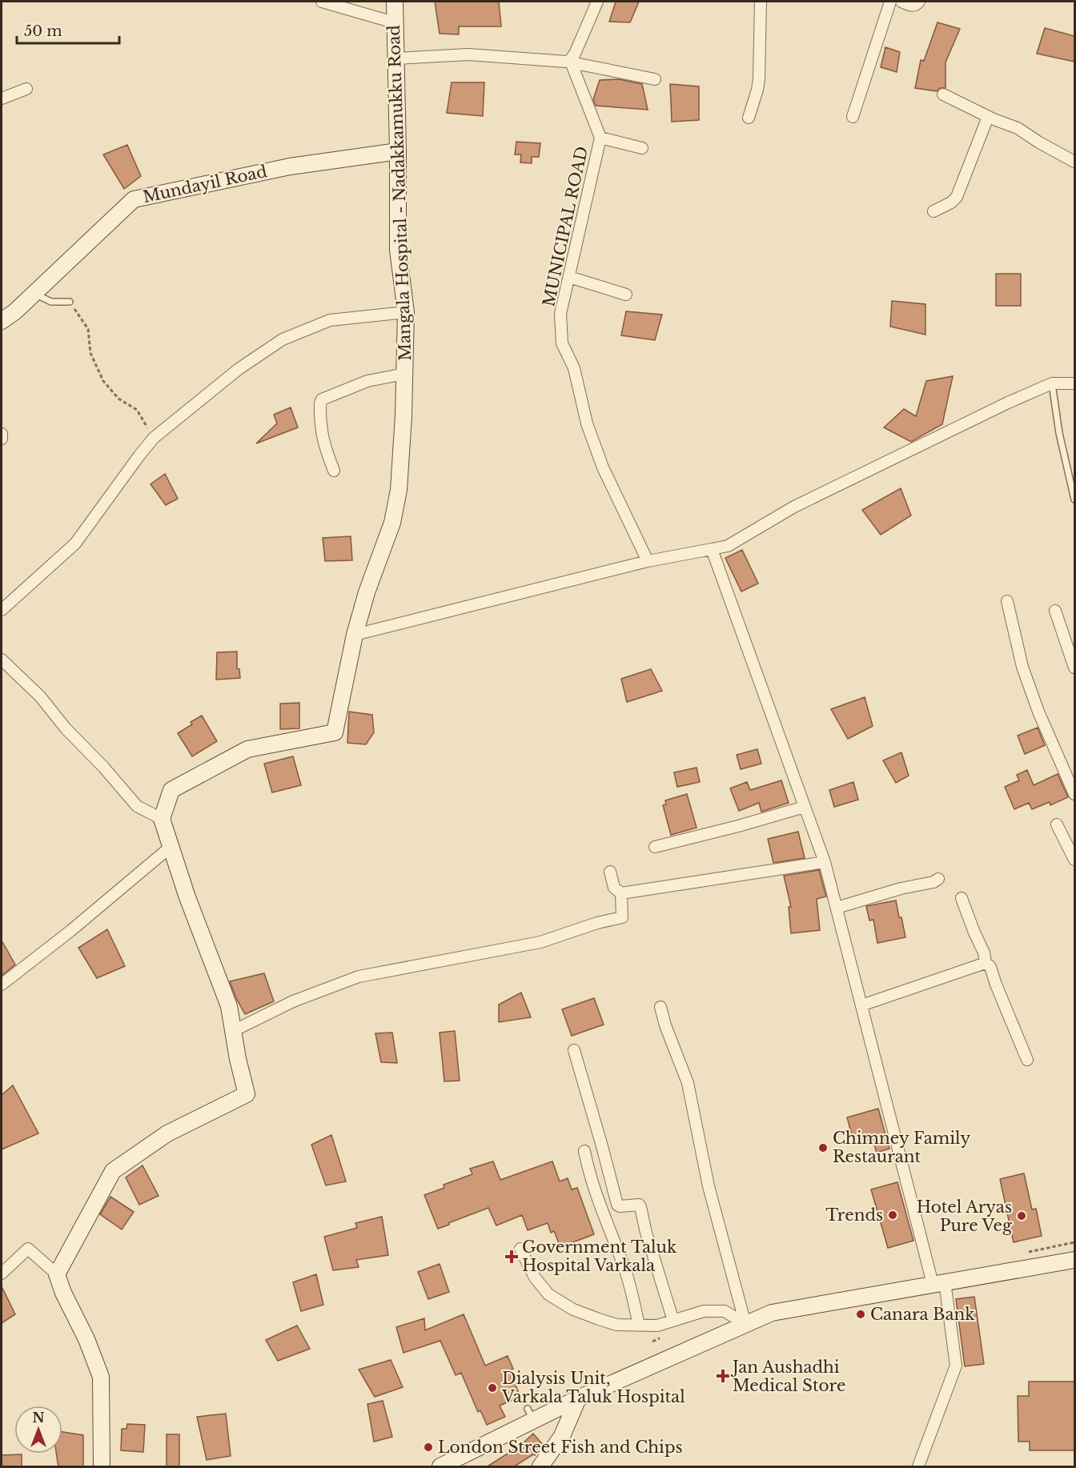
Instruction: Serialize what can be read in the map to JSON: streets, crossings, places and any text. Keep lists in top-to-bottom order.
{
  "streets": {
    "main road": ["Mundayil Road", "Mangala Hospital - Nadakkamukku Road"],
    "street": ["MUNICIPAL ROAD"]
  },
  "crossings": [
    ["Mundayil Road", "Mangala Hospital - Nadakkamukku Road"]
  ],
  "places": {
    "other": [
      "Chimney Family Restaurant",
      "Trends",
      "Hotel Aryas Pure Veg",
      "Canara Bank",
      "Dialysis Unit, Varkala Taluk Hospital",
      "London Street Fish and Chips"
    ],
    "health": ["Government Taluk Hospital Varkala", "Jan Aushadhi Medical Store"]
  },
  "scale_bar": "50 m",
  "north": "top"
}
